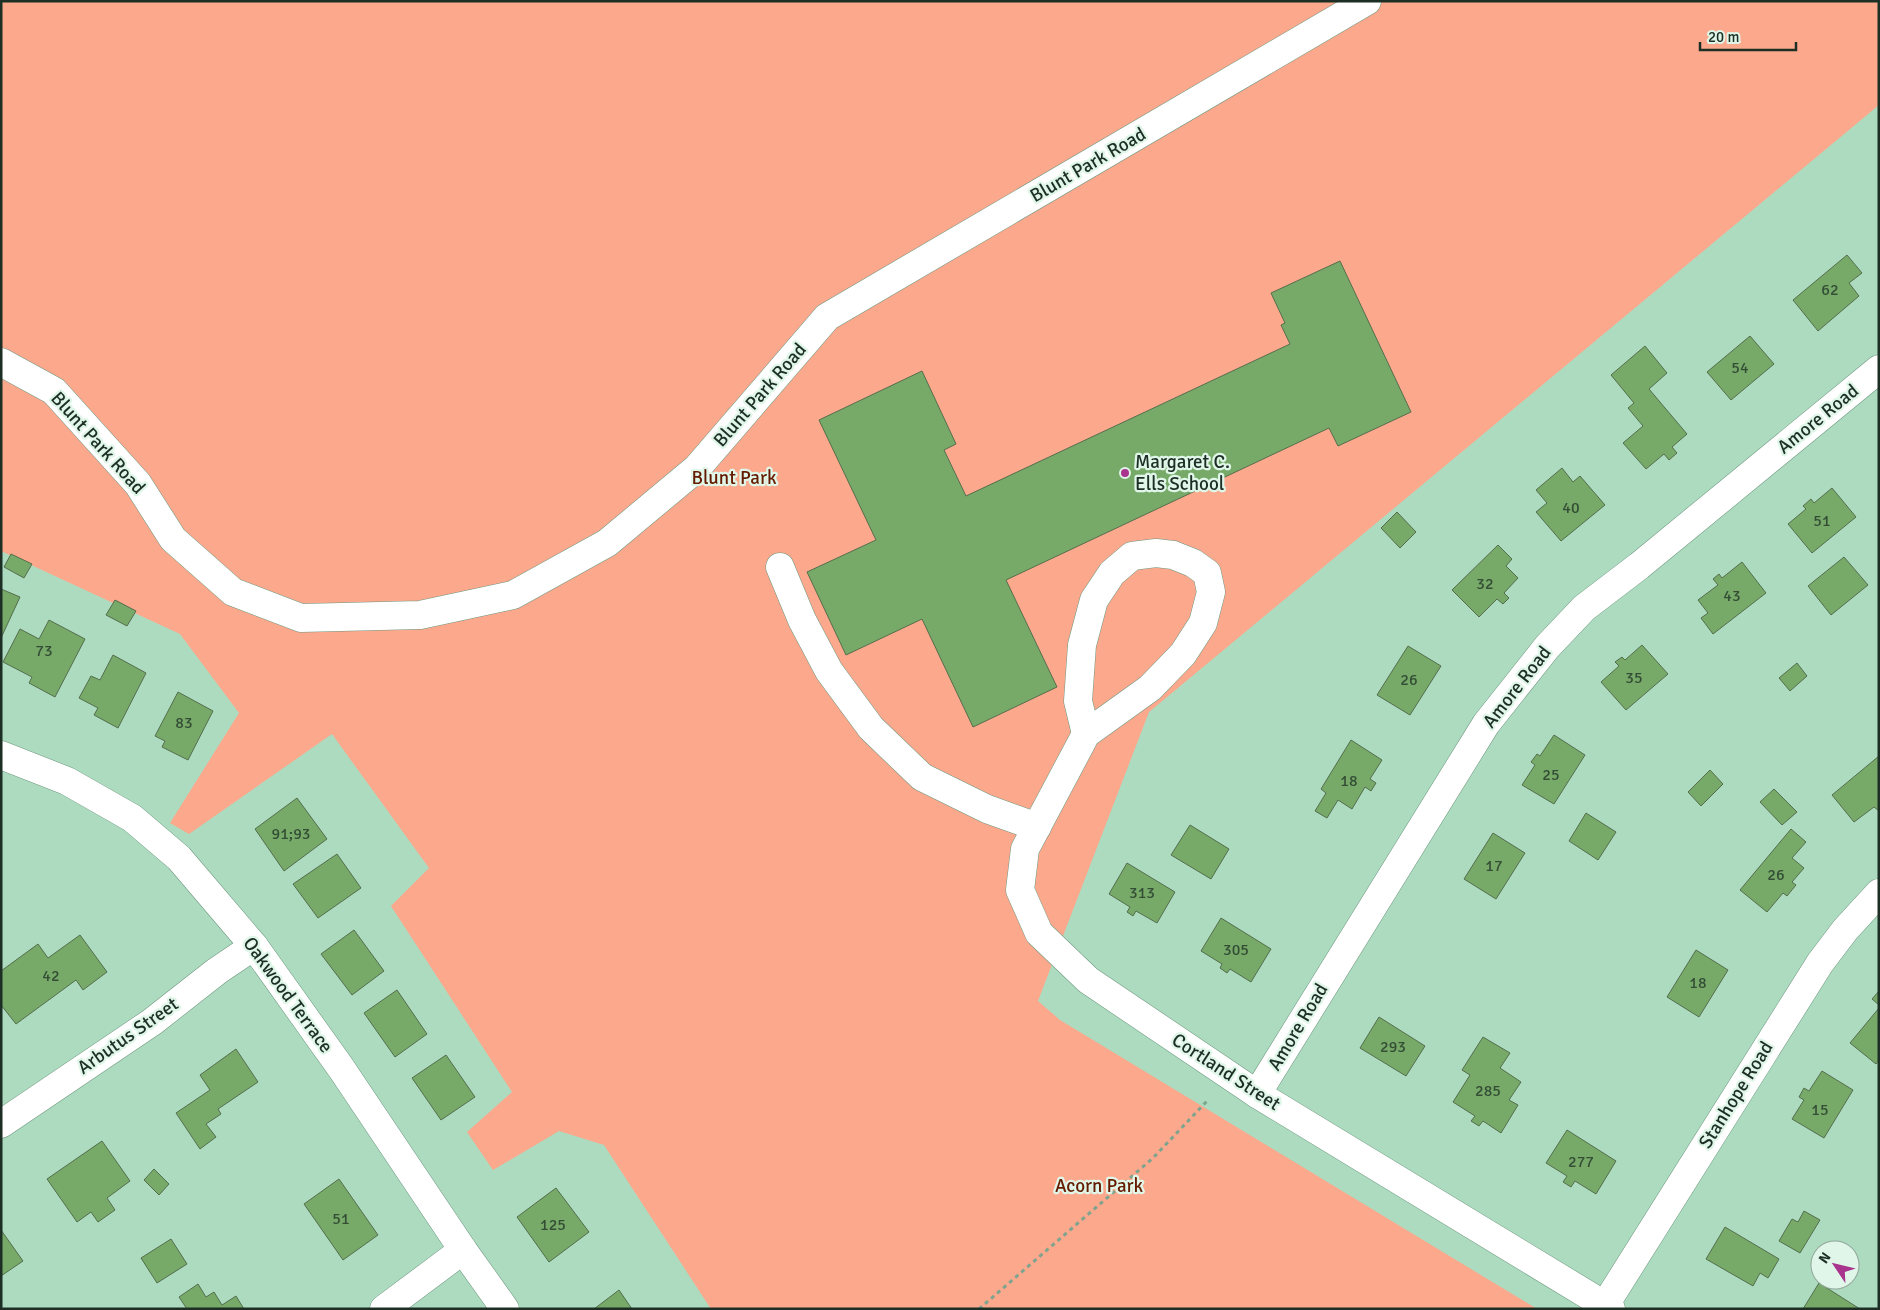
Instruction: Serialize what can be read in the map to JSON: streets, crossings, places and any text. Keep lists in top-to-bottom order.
{
  "streets": {
    "street": [
      "Blunt Park Road",
      "Amore Road",
      "Oakwood Terrace",
      "Arbutus Street",
      "Cortland Street",
      "Stanhope Road"
    ]
  },
  "crossings": [
    ["Amore Road", "Cortland Street"],
    ["Oakwood Terrace", "Arbutus Street"],
    ["Cortland Street", "Stanhope Road"]
  ],
  "parks": ["Blunt Park", "Acorn Park"],
  "places": ["Margaret C. Ells School"],
  "house_numbers": [
    "62",
    "54",
    "40",
    "51",
    "32",
    "43",
    "73",
    "35",
    "26",
    "83",
    "25",
    "18",
    "91;93",
    "17",
    "26",
    "313",
    "305",
    "42",
    "18",
    "293",
    "285",
    "15",
    "277",
    "51",
    "125"
  ],
  "scale_bar": "20 m",
  "north": "top left"
}
